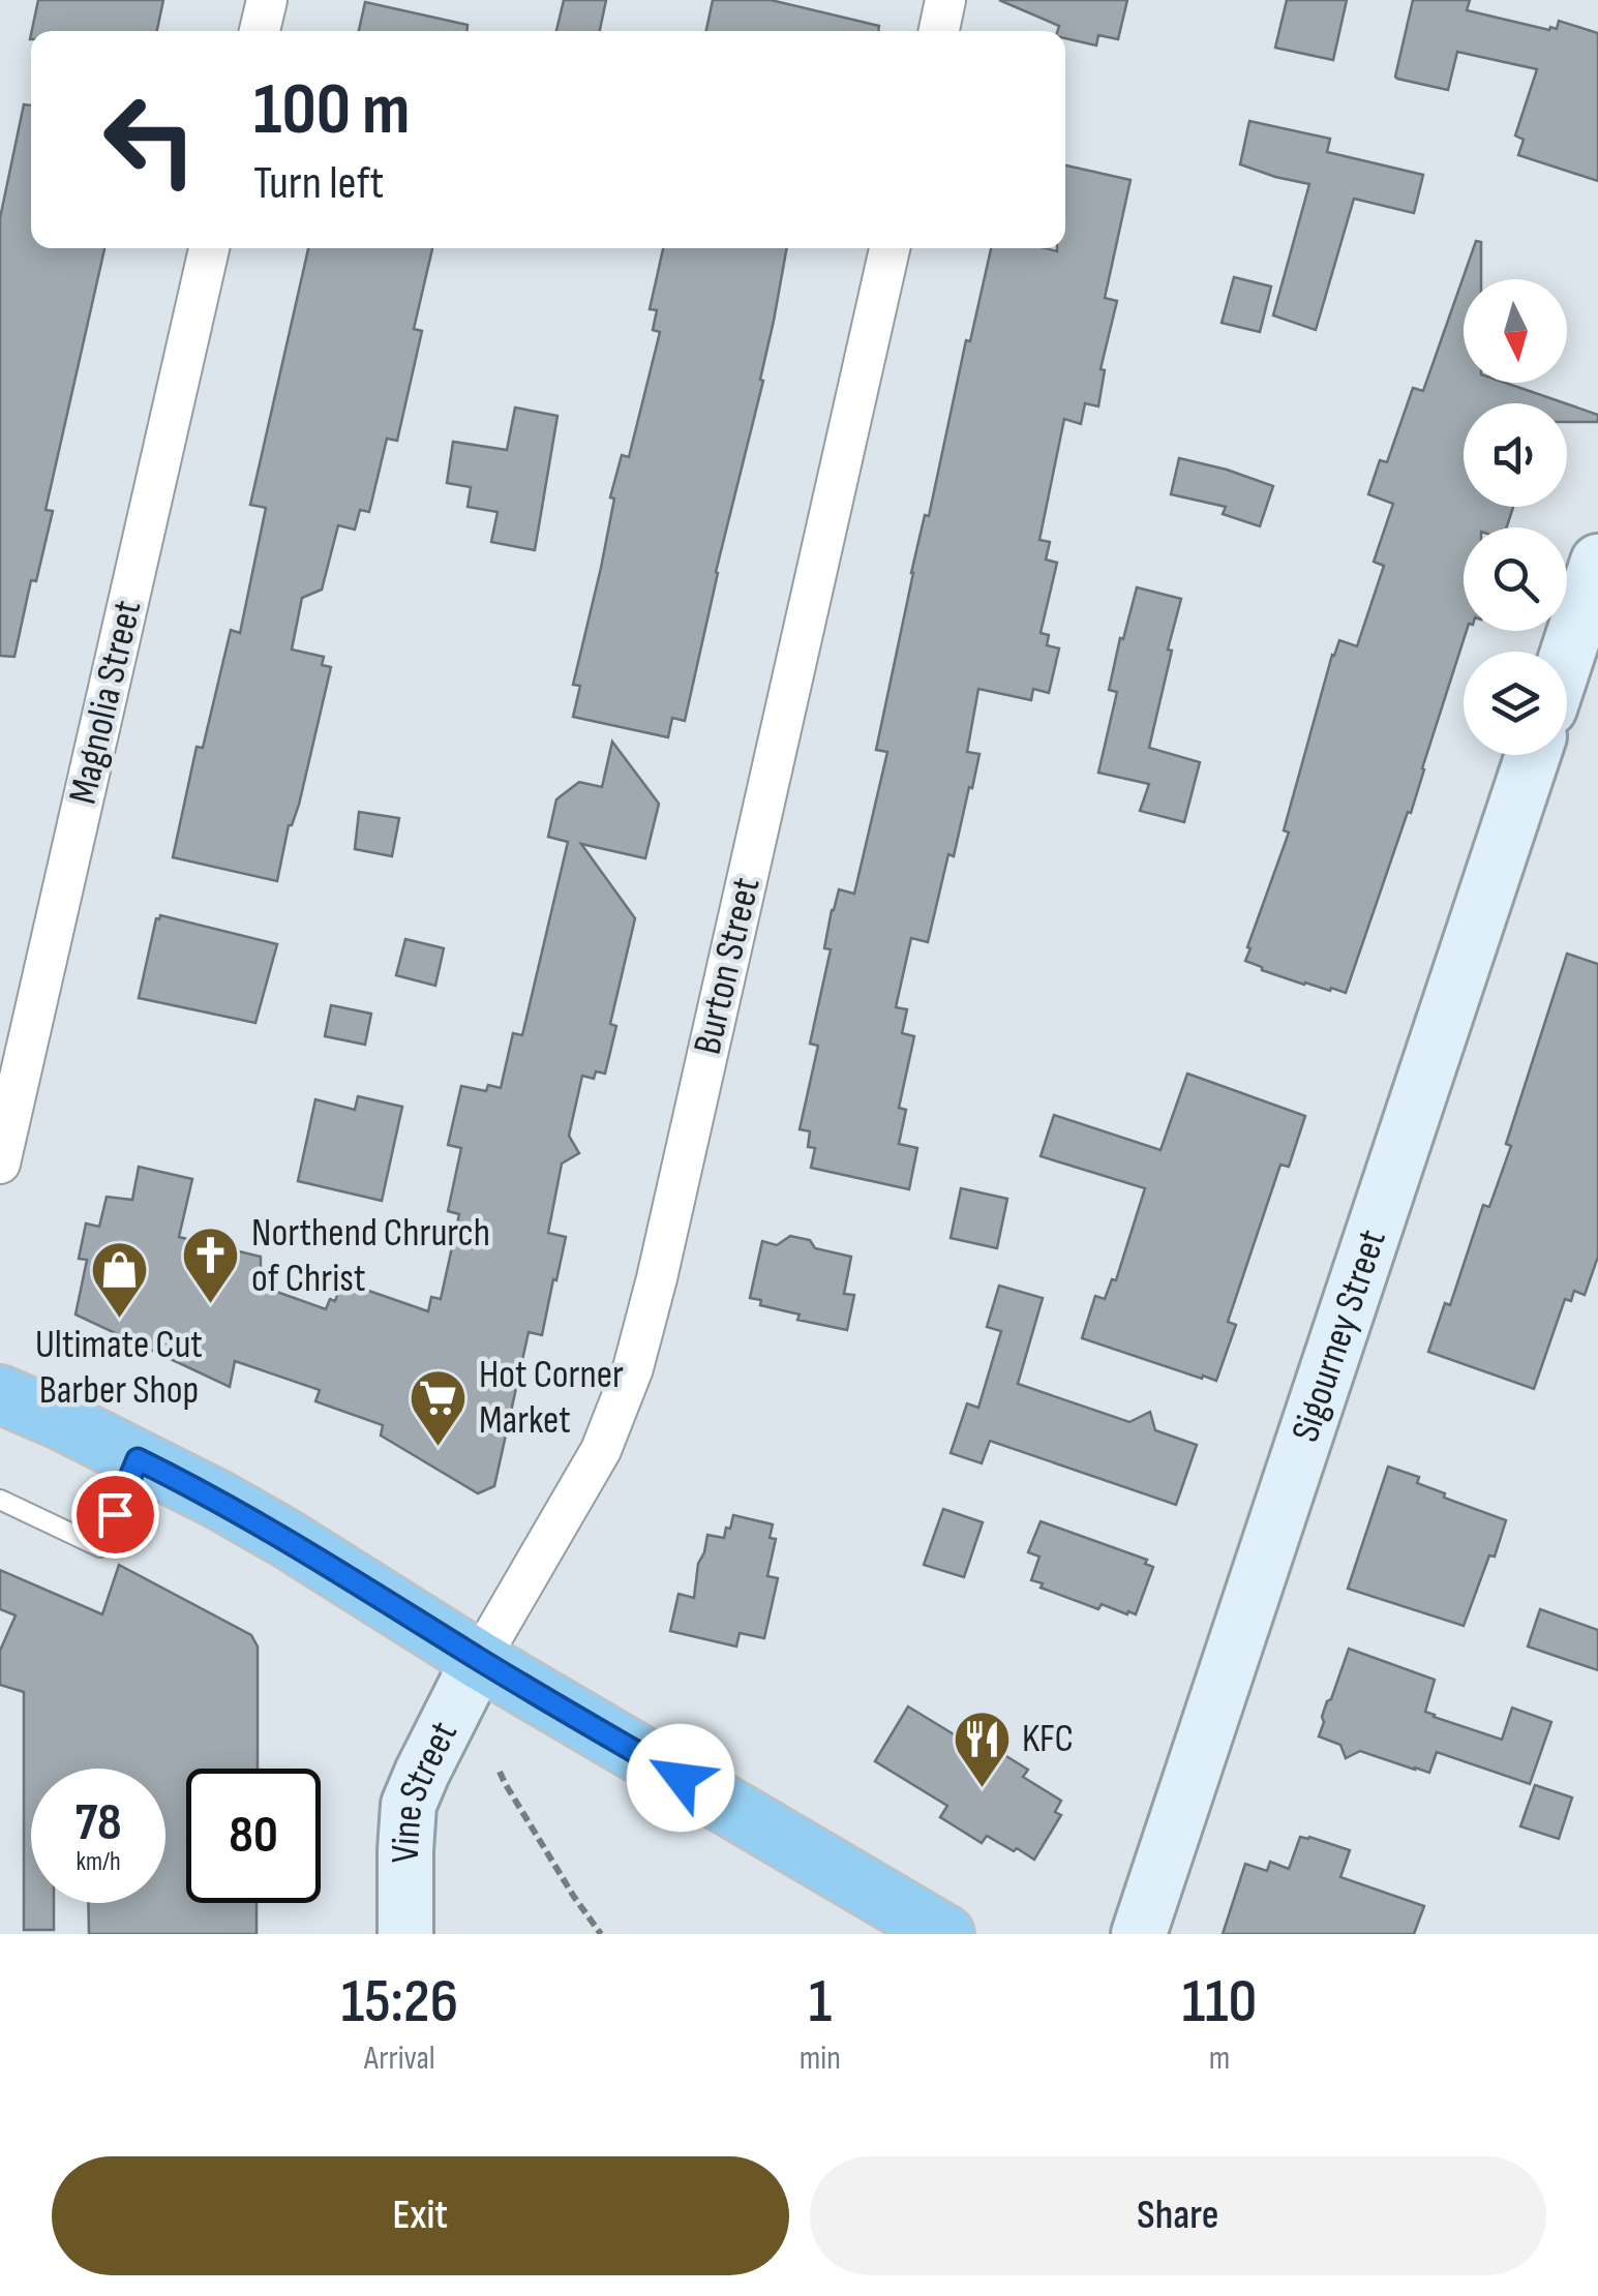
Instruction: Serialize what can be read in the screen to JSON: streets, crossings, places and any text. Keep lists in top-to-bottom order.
{
  "streets": {
    "main road": ["Sigourney Street", "Vine Street"],
    "street": ["Magnolia Street", "Burton Street"]
  },
  "crossings": [
    ["Burton Street", "Vine Street"]
  ],
  "places": {
    "church": ["Northend Chrurch of Christ"],
    "shop": ["Ultimate Cut Barber Shop"],
    "supermarket": ["Hot Corner Market"],
    "restaurant": ["KFC"]
  },
  "north": "bottom",
  "page": {
    "turn": ["100 m", "Turn left"],
    "speed": "78 km/h",
    "limit": "80",
    "eta": [
      "15:26",
      "Arrival",
      "1",
      "min",
      "110",
      "m"
    ],
    "buttons": ["Exit", "Share"]
  }
}
